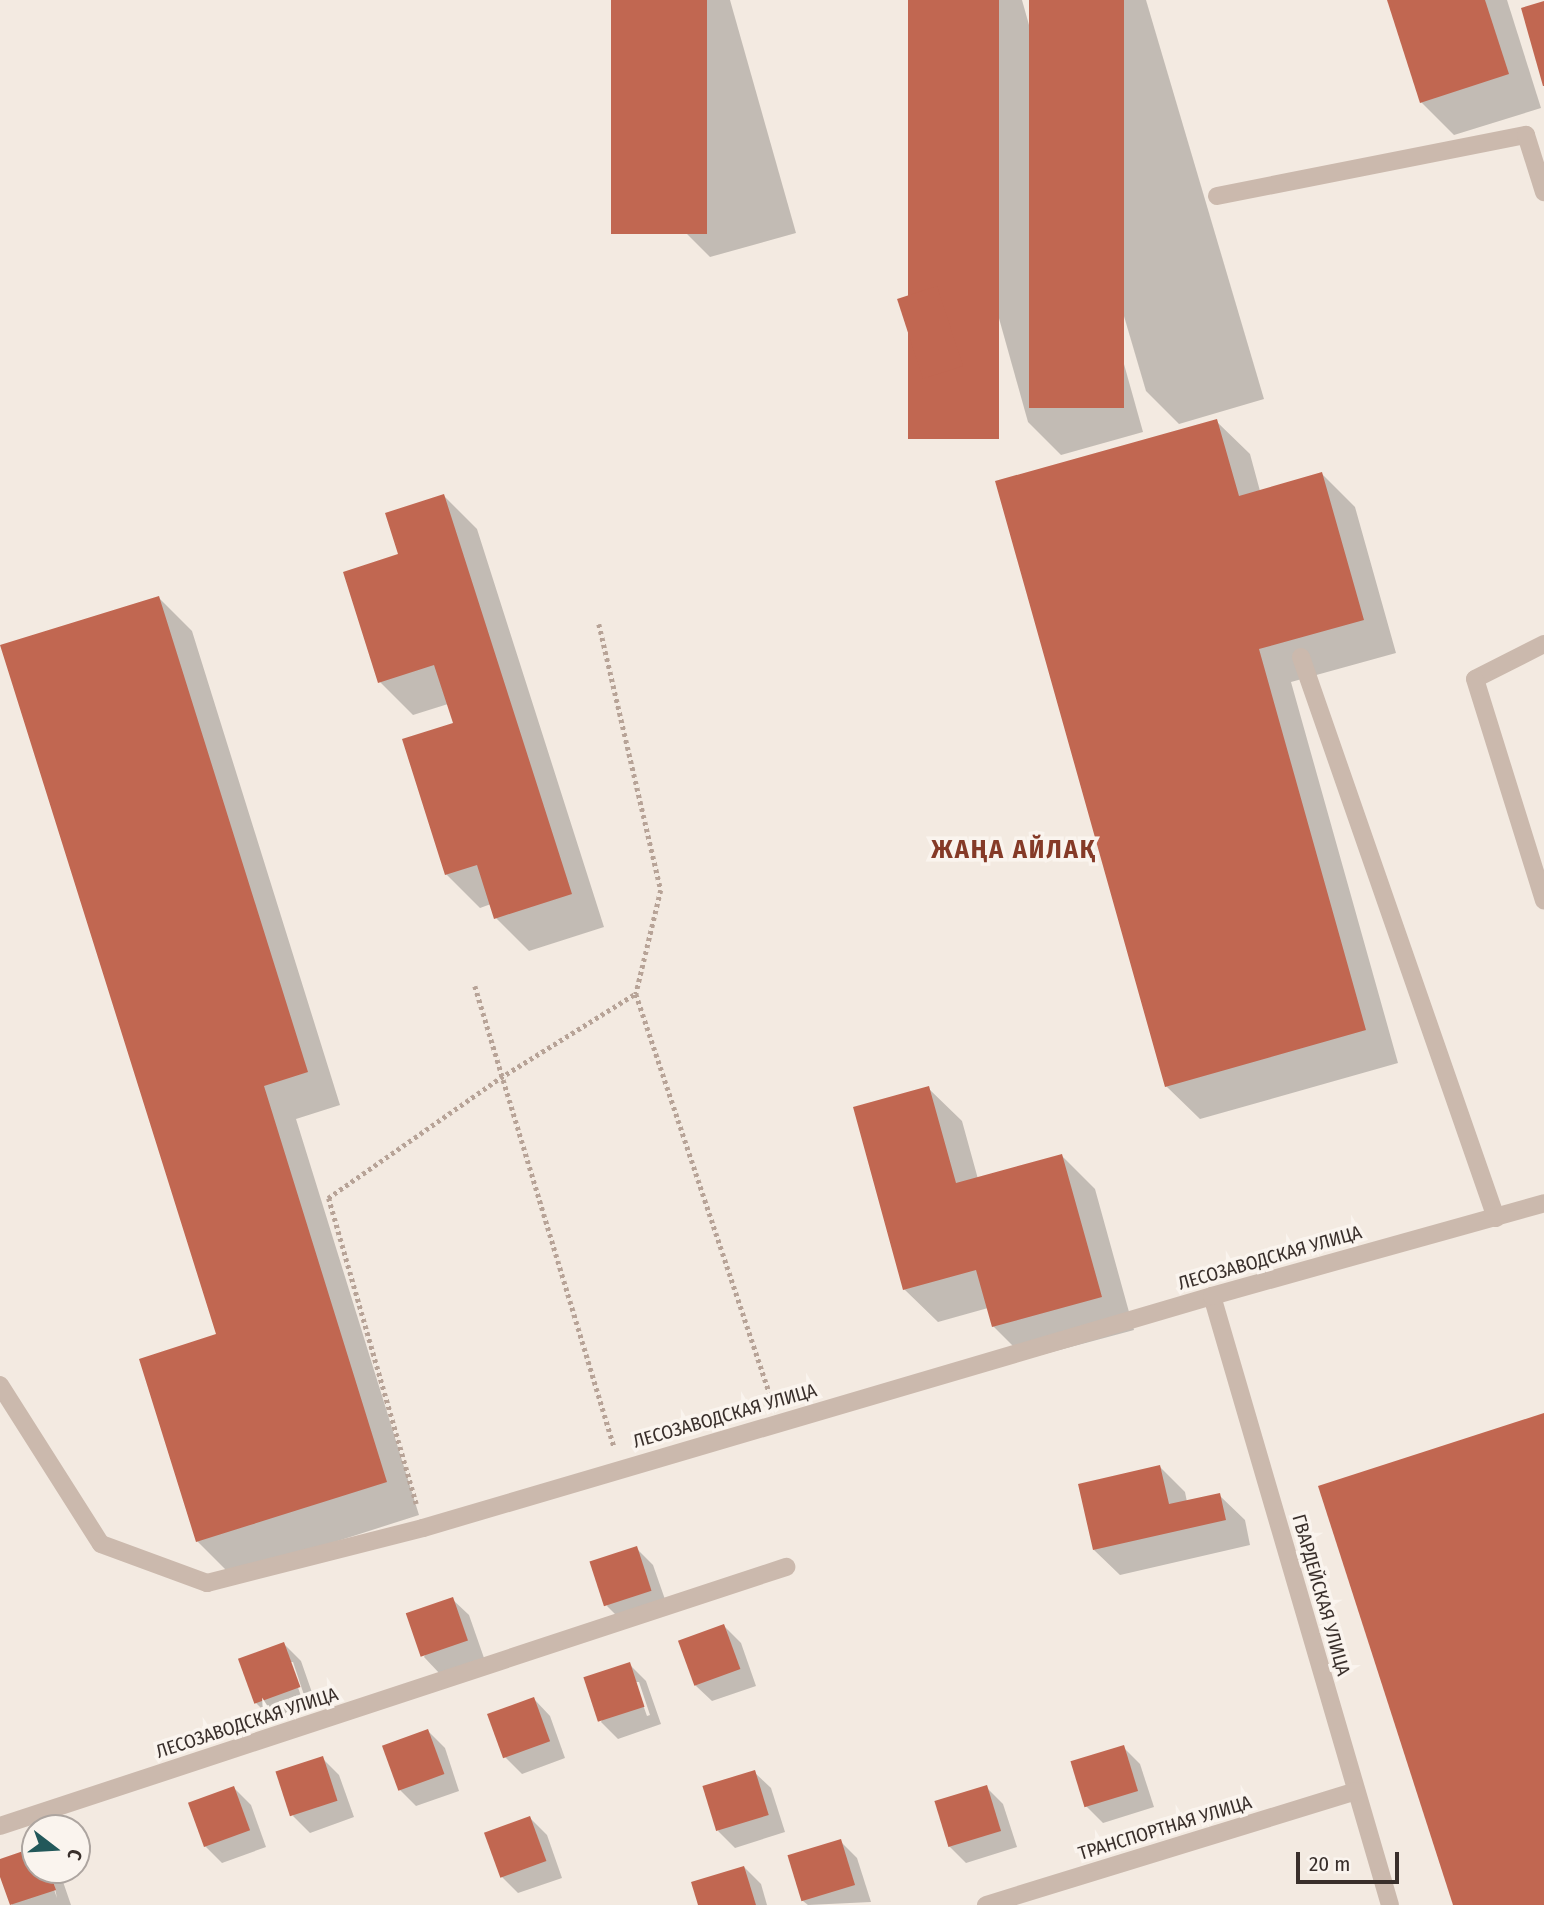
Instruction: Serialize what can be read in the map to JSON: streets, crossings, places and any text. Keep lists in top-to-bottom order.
{
  "streets": {
    "street": ["ЛЕСОЗАВОДСКАЯ УЛИЦА", "ГВАРДЕЙСКАЯ УЛИЦА", "ТРАНСПОРТНАЯ УЛИЦА"]
  },
  "crossings": [
    ["ЛЕСОЗАВОДСКАЯ УЛИЦА", "ГВАРДЕЙСКАЯ УЛИЦА"],
    ["ГВАРДЕЙСКАЯ УЛИЦА", "ТРАНСПОРТНАЯ УЛИЦА"]
  ],
  "districts": ["ЖАҢА АЙЛАҚ"],
  "scale_bar": "20 m",
  "north": "right"
}
